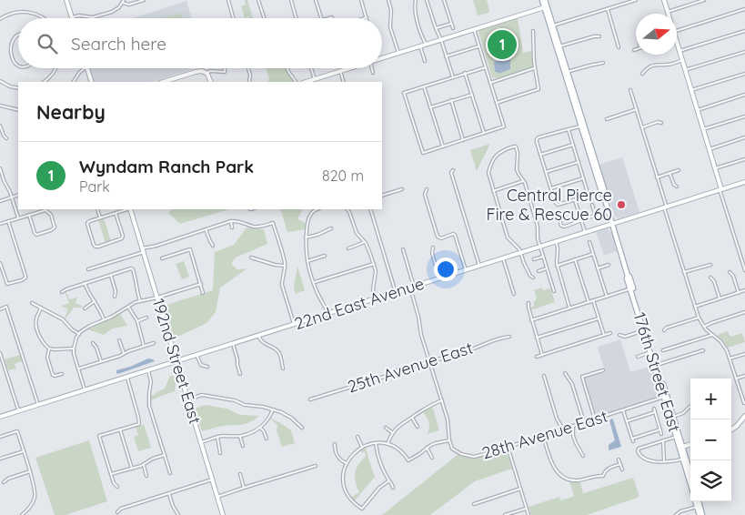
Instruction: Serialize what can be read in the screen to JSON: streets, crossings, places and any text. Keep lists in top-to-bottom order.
{
  "streets": {
    "main road": ["176th Street East"],
    "street": [
      "22nd East Avenue",
      "192nd Street East",
      "25th Avenue East",
      "28th Avenue East"
    ]
  },
  "crossings": [
    ["22nd East Avenue", "192nd Street East"],
    ["22nd East Avenue", "176th Street East"],
    ["176th Street East", "28th Avenue East"]
  ],
  "places": ["Central Pierce Fire & Rescue 60"],
  "north": "right",
  "page": {
    "search": "Search here",
    "pins": "1",
    "heading": "Nearby",
    "list": [
      {
        "mark": "1",
        "name": "Wyndam Ranch Park",
        "note": "Park",
        "value": "820 m"
      }
    ],
    "map_buttons": ["+", "−"]
  }
}
